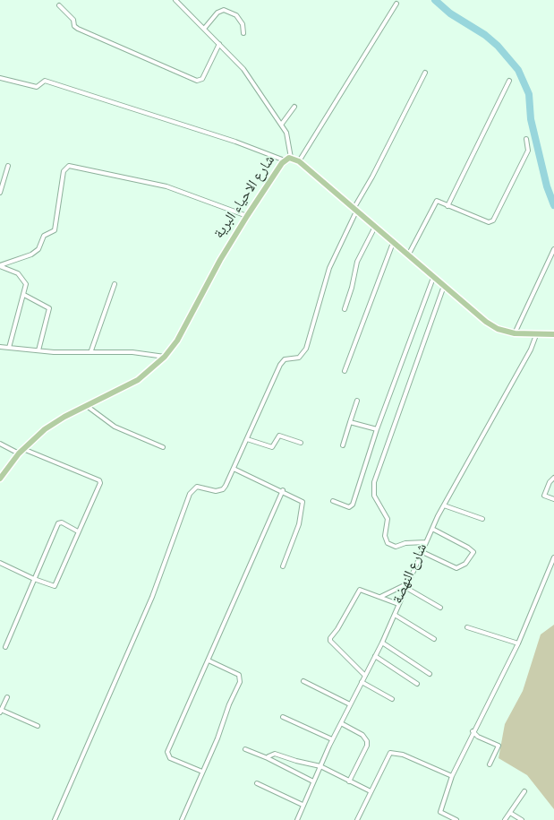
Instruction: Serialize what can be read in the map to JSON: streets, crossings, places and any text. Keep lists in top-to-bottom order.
{
  "streets": {
    "main road": ["شارع الاحياء البرية"],
    "street": ["شارع النهضة"]
  },
  "crossings": [
    ["شارع الاحياء البرية", "شارع النهضة"]
  ]
}
